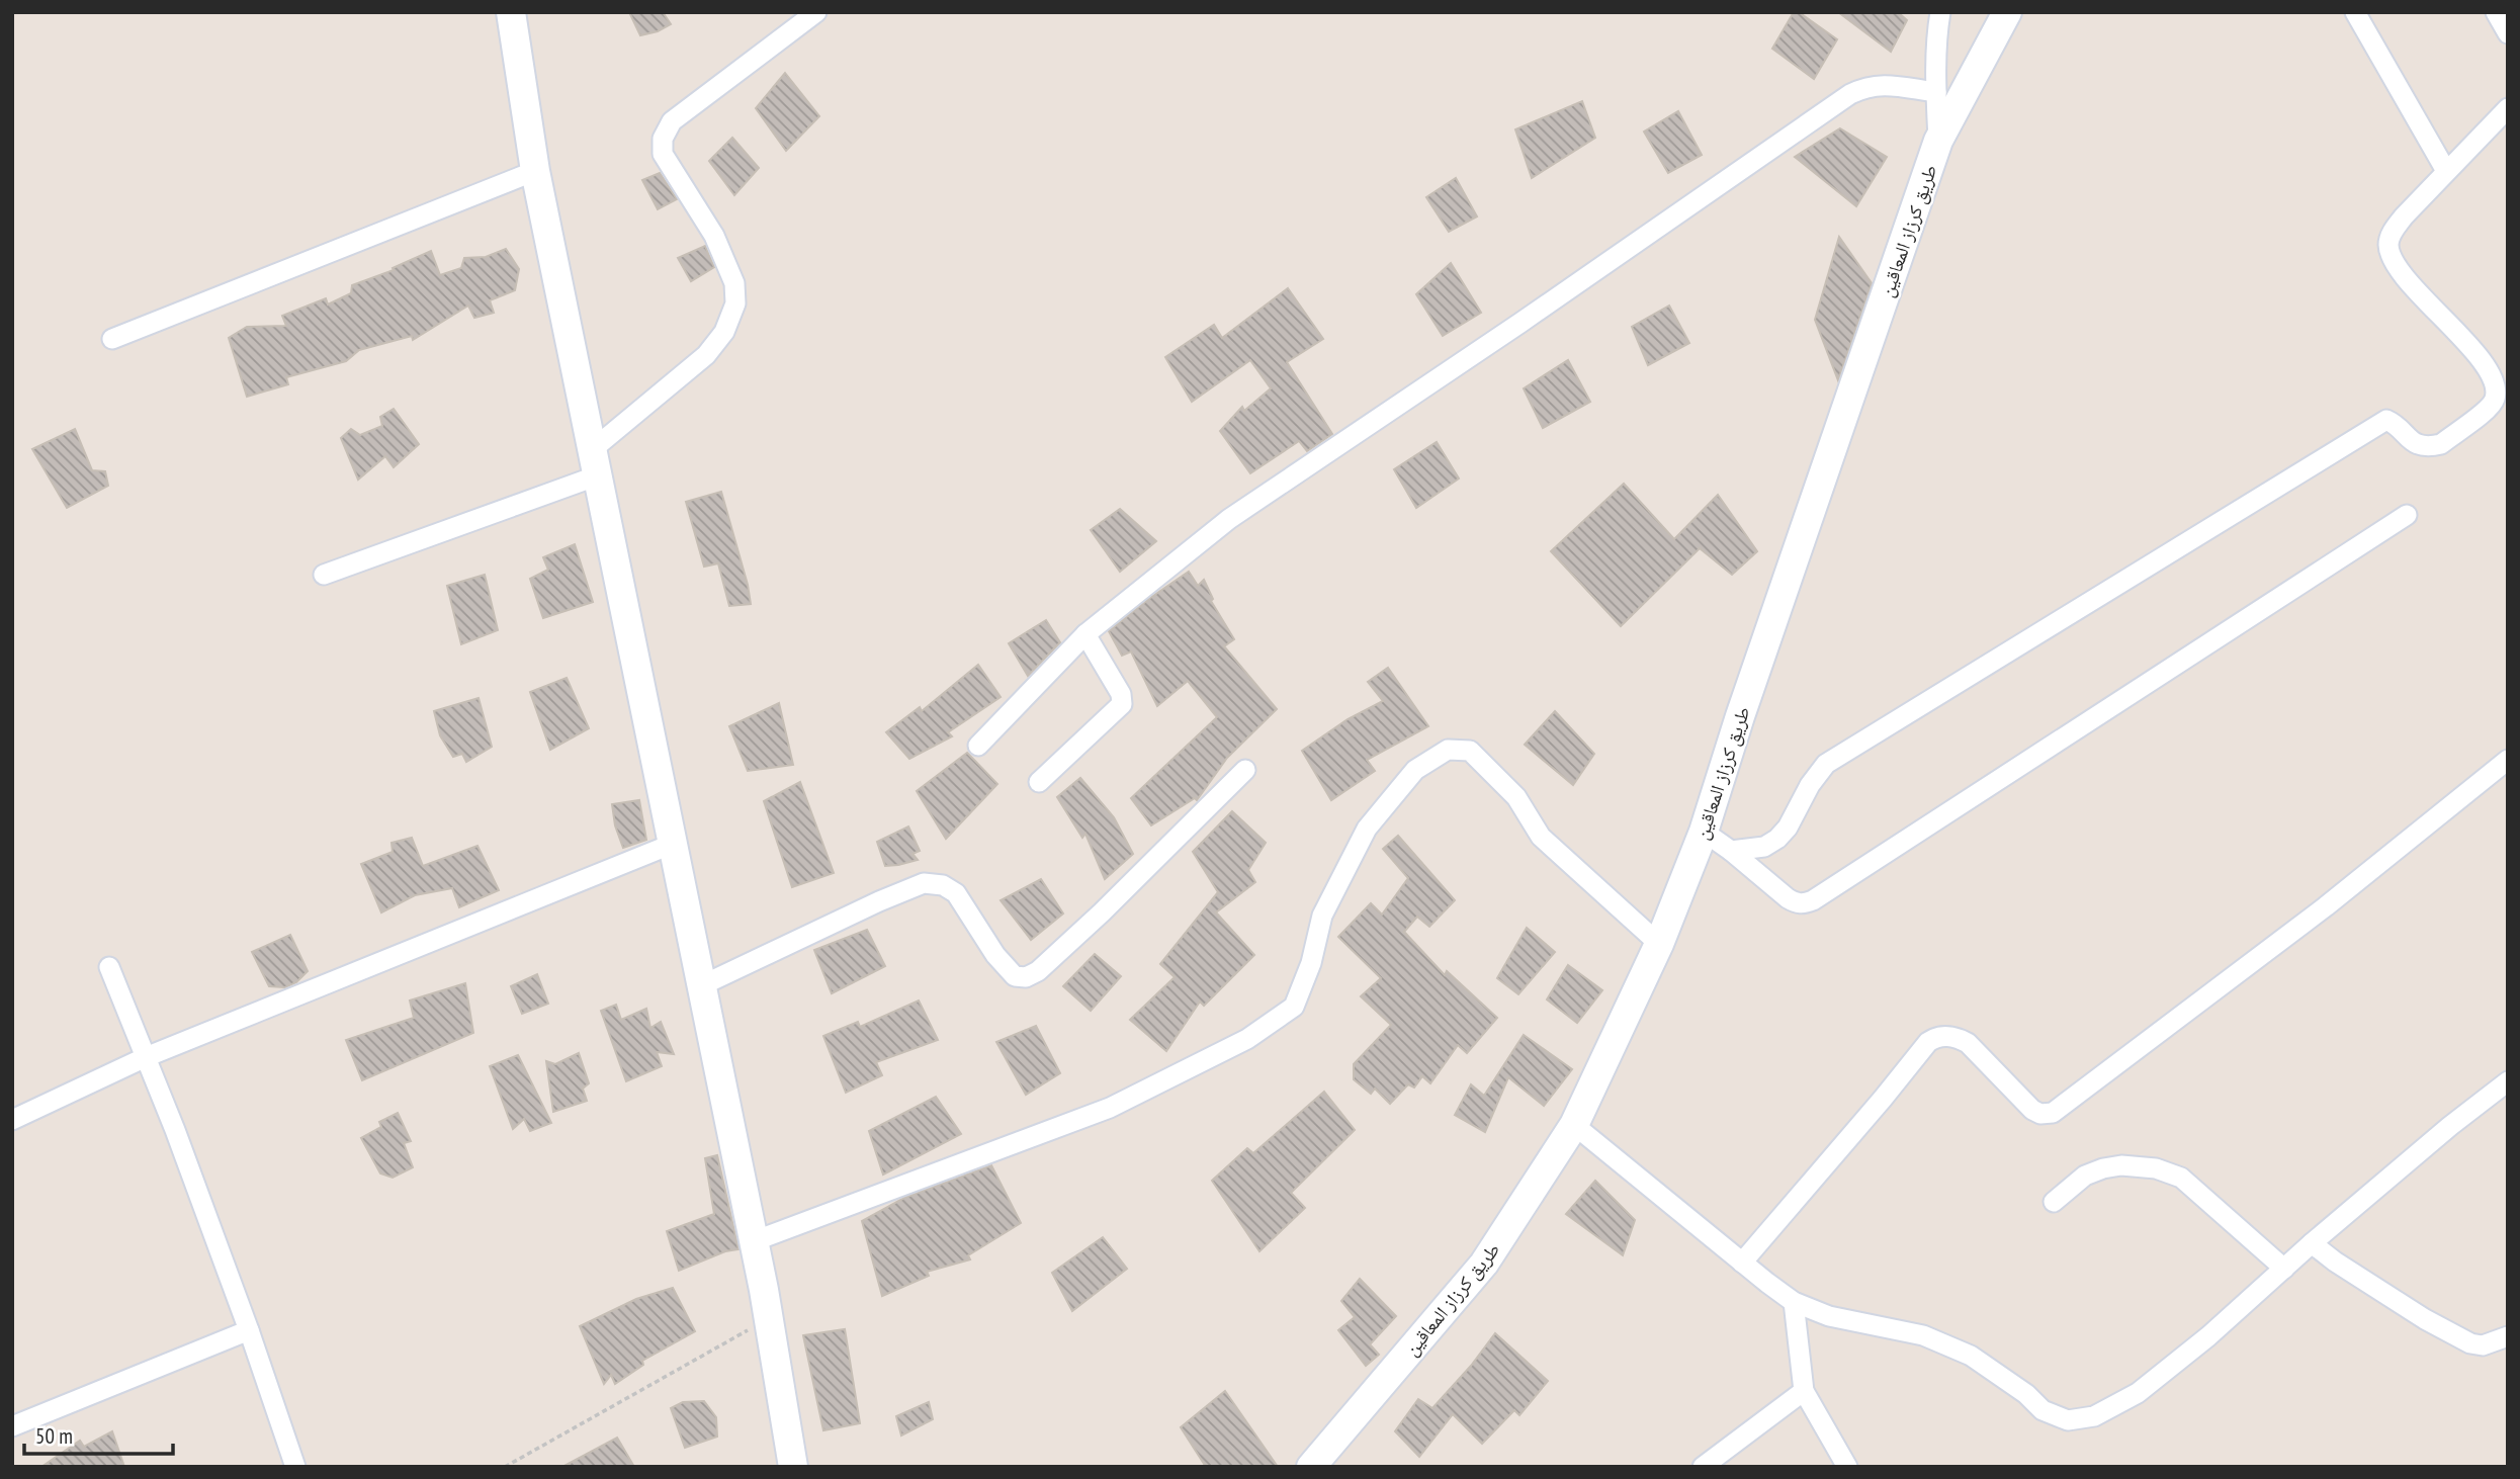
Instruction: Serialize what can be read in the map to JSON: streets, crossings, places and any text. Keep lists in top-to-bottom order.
{
  "streets": {
    "street": ["طريق كرزاز المعاقين"]
  },
  "scale_bar": "50 m"
}
